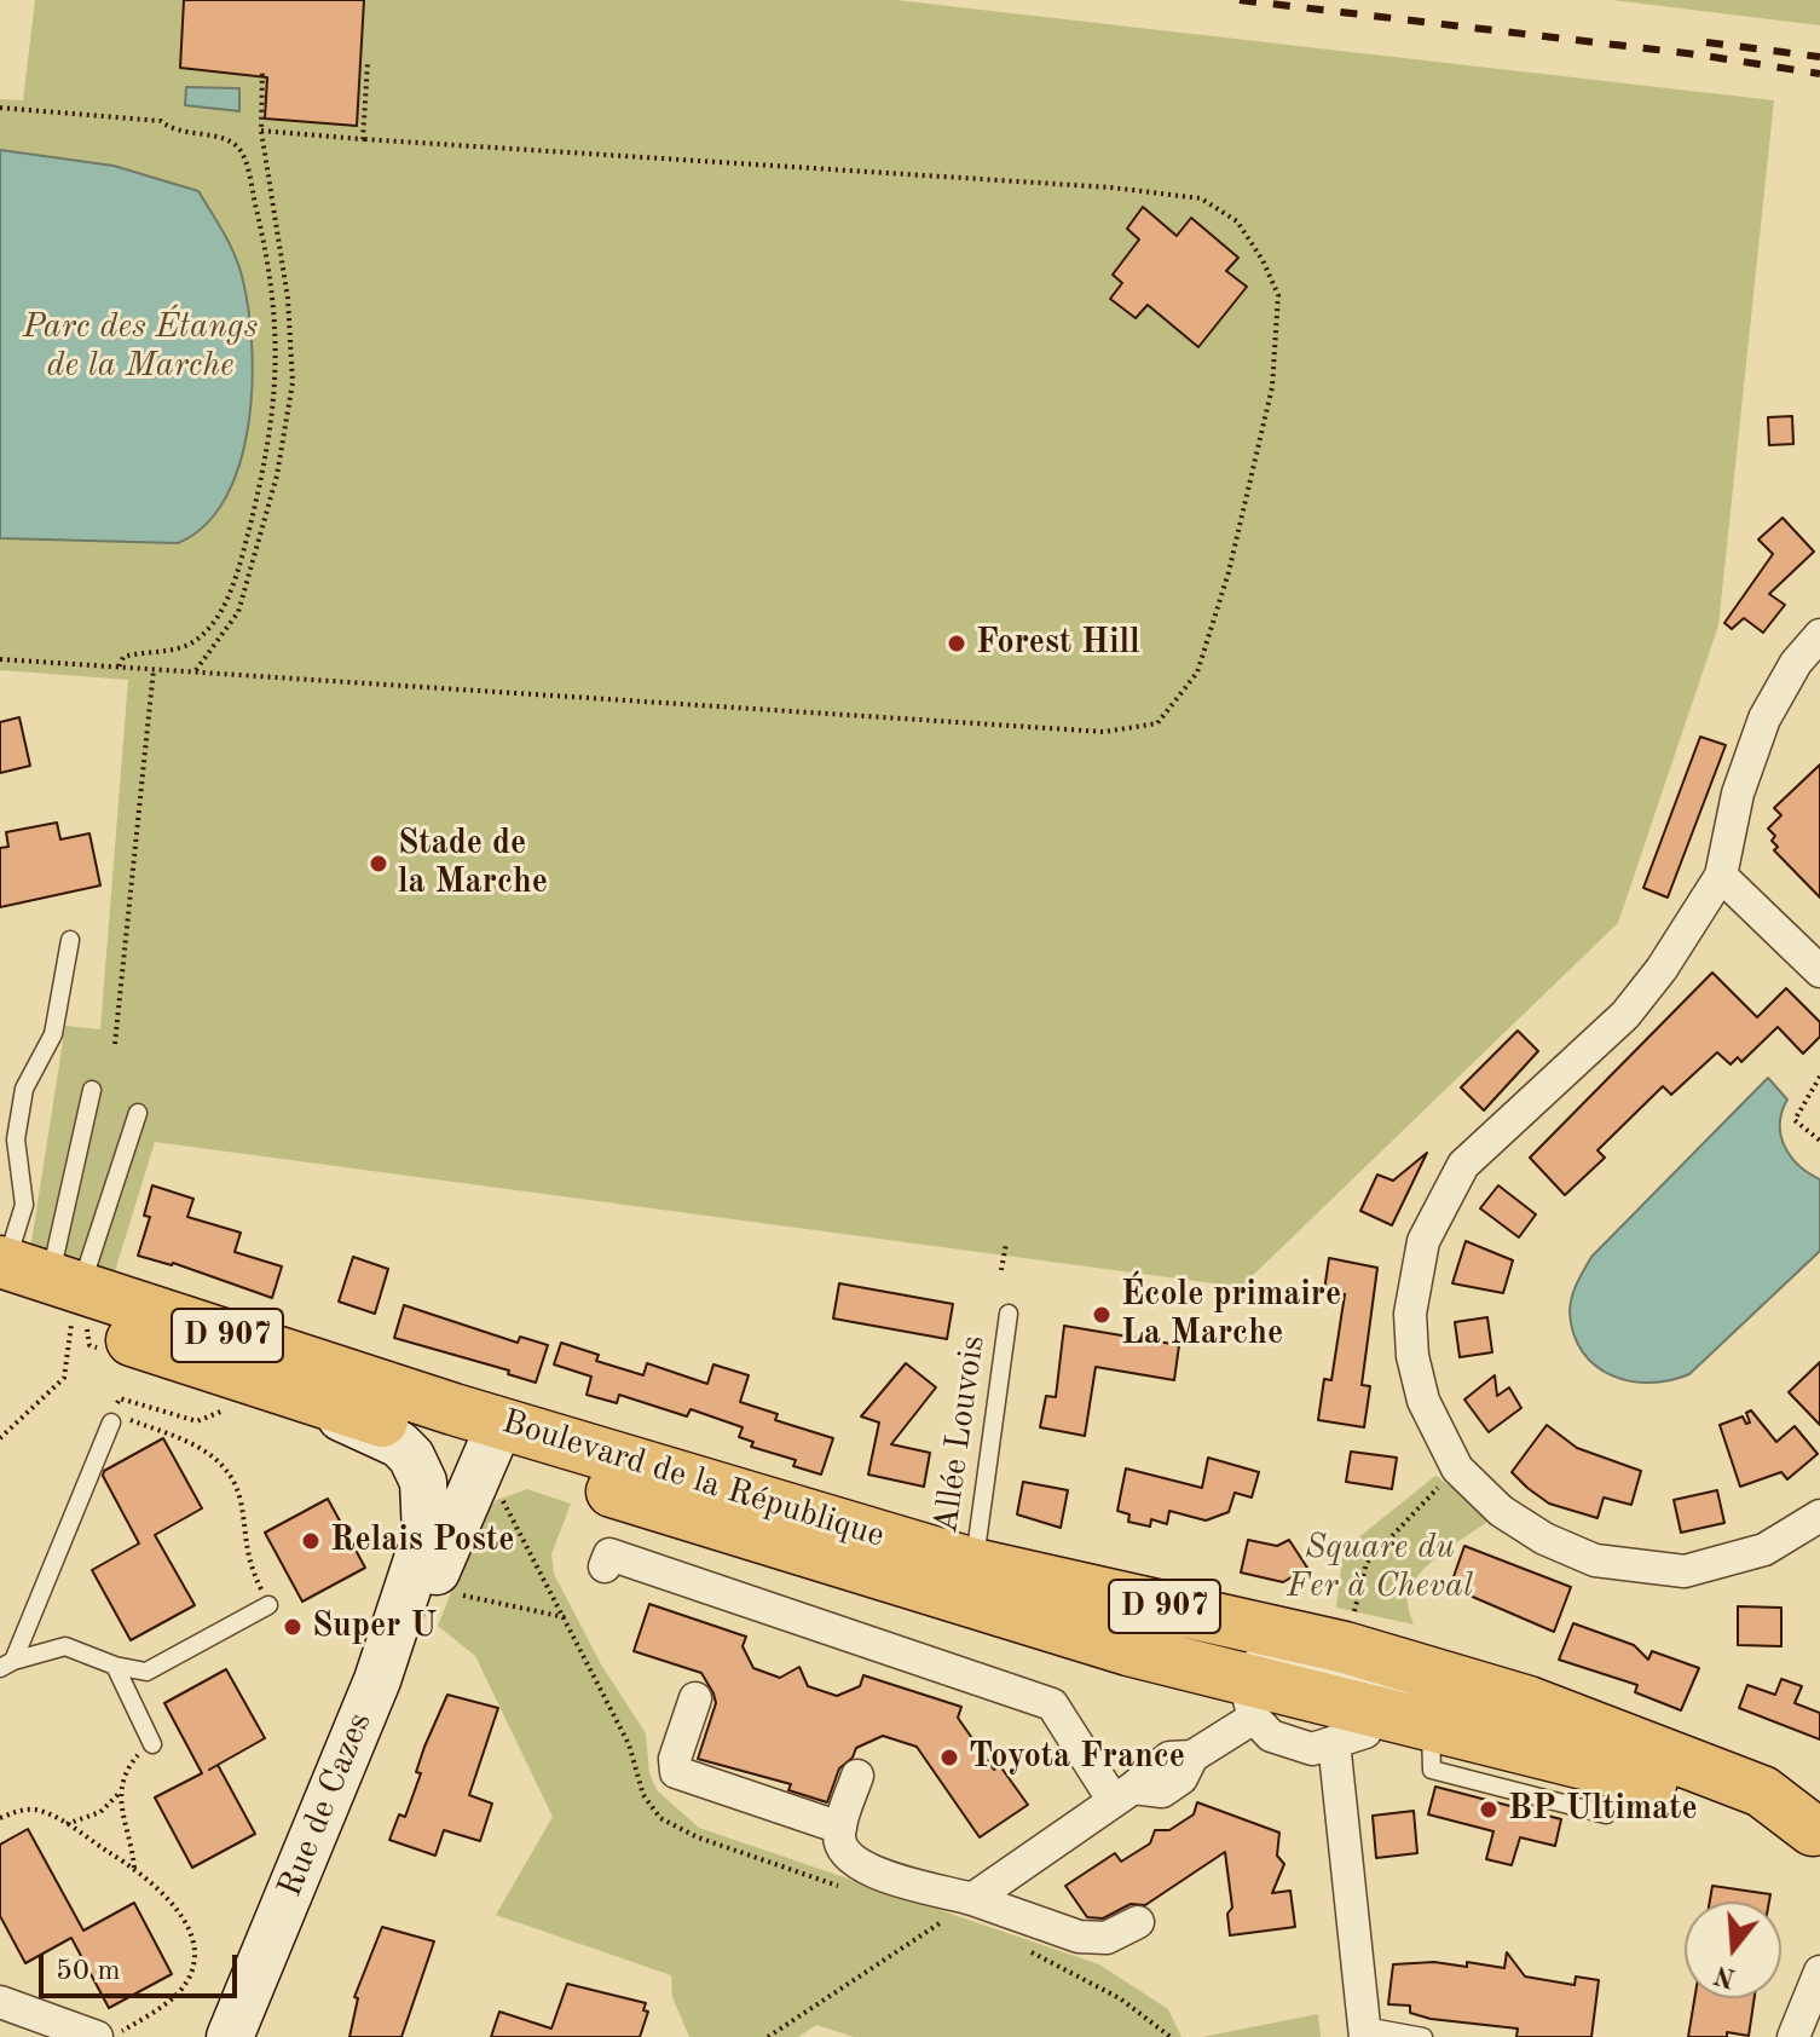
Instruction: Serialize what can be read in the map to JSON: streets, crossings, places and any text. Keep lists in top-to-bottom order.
{
  "streets": {
    "main road": ["D 907", "Boulevard de la République"],
    "street": ["Rue de Cazes"],
    "lane": ["Allée Louvois"]
  },
  "crossings": [
    ["Allée Louvois", "Boulevard de la République"],
    ["Boulevard de la République", "Rue de Cazes"]
  ],
  "parks": ["Parc des Étangs de la Marche", "Square du Fer à Cheval"],
  "places": [
    "Forest Hill",
    "Stade de la Marche",
    "École primaire La Marche",
    "Relais Poste",
    "Super U",
    "Toyota France",
    "BP Ultimate"
  ],
  "scale_bar": "50 m",
  "north": "bottom"
}
